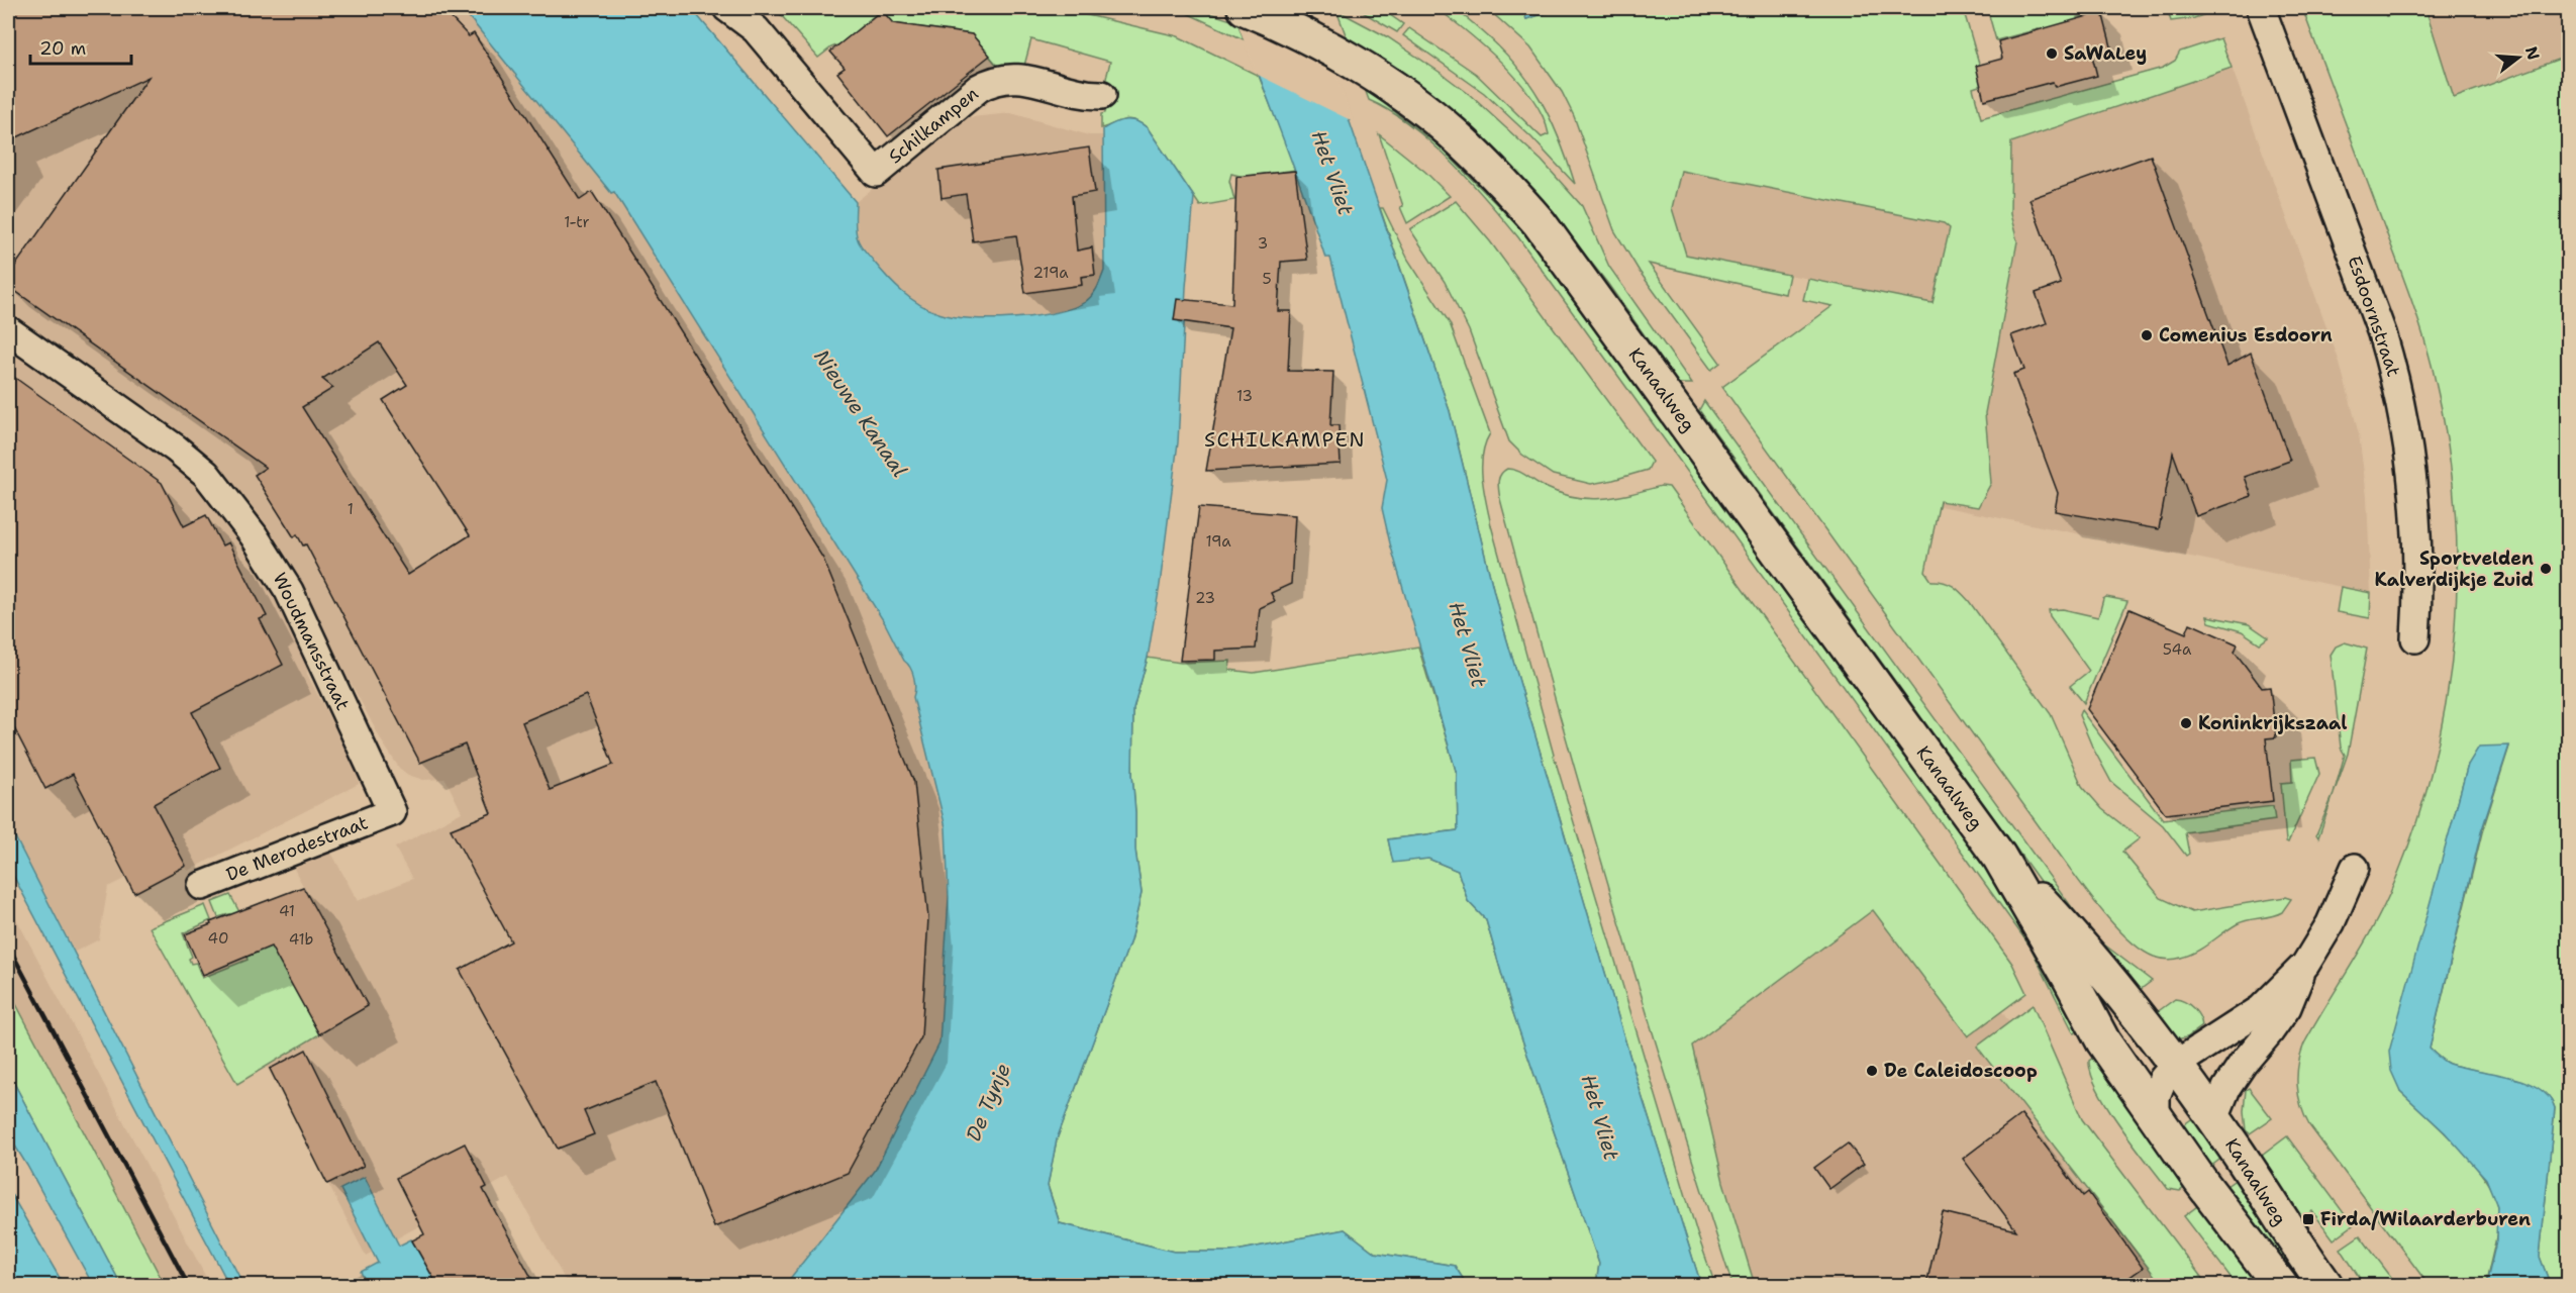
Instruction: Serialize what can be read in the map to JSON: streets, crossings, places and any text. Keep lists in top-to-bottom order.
{
  "streets": {
    "main road": ["Kanaalweg"],
    "street": [
      "Schilkampen",
      "Esdoornstraat",
      "Woudmansstraat",
      "De Merodestraat"
    ]
  },
  "crossings": [
    ["Woudmansstraat", "De Merodestraat"]
  ],
  "districts": ["SCHILKAMPEN"],
  "water": ["Het Vliet", "Nieuwe Kanaal", "De Tynje"],
  "places": {
    "other": [
      "SaWaLey",
      "Comenius Esdoorn",
      "Sportvelden Kalverdijkje Zuid",
      "Koninkrijkszaal",
      "De Caleidoscoop"
    ],
    "transit": ["Firda/Wilaarderburen"]
  },
  "house_numbers": [
    "1-tr",
    "3",
    "219a",
    "5",
    "13",
    "1",
    "19a",
    "23",
    "54a",
    "41",
    "40",
    "41b"
  ],
  "scale_bar": "20 m",
  "north": "right"
}
